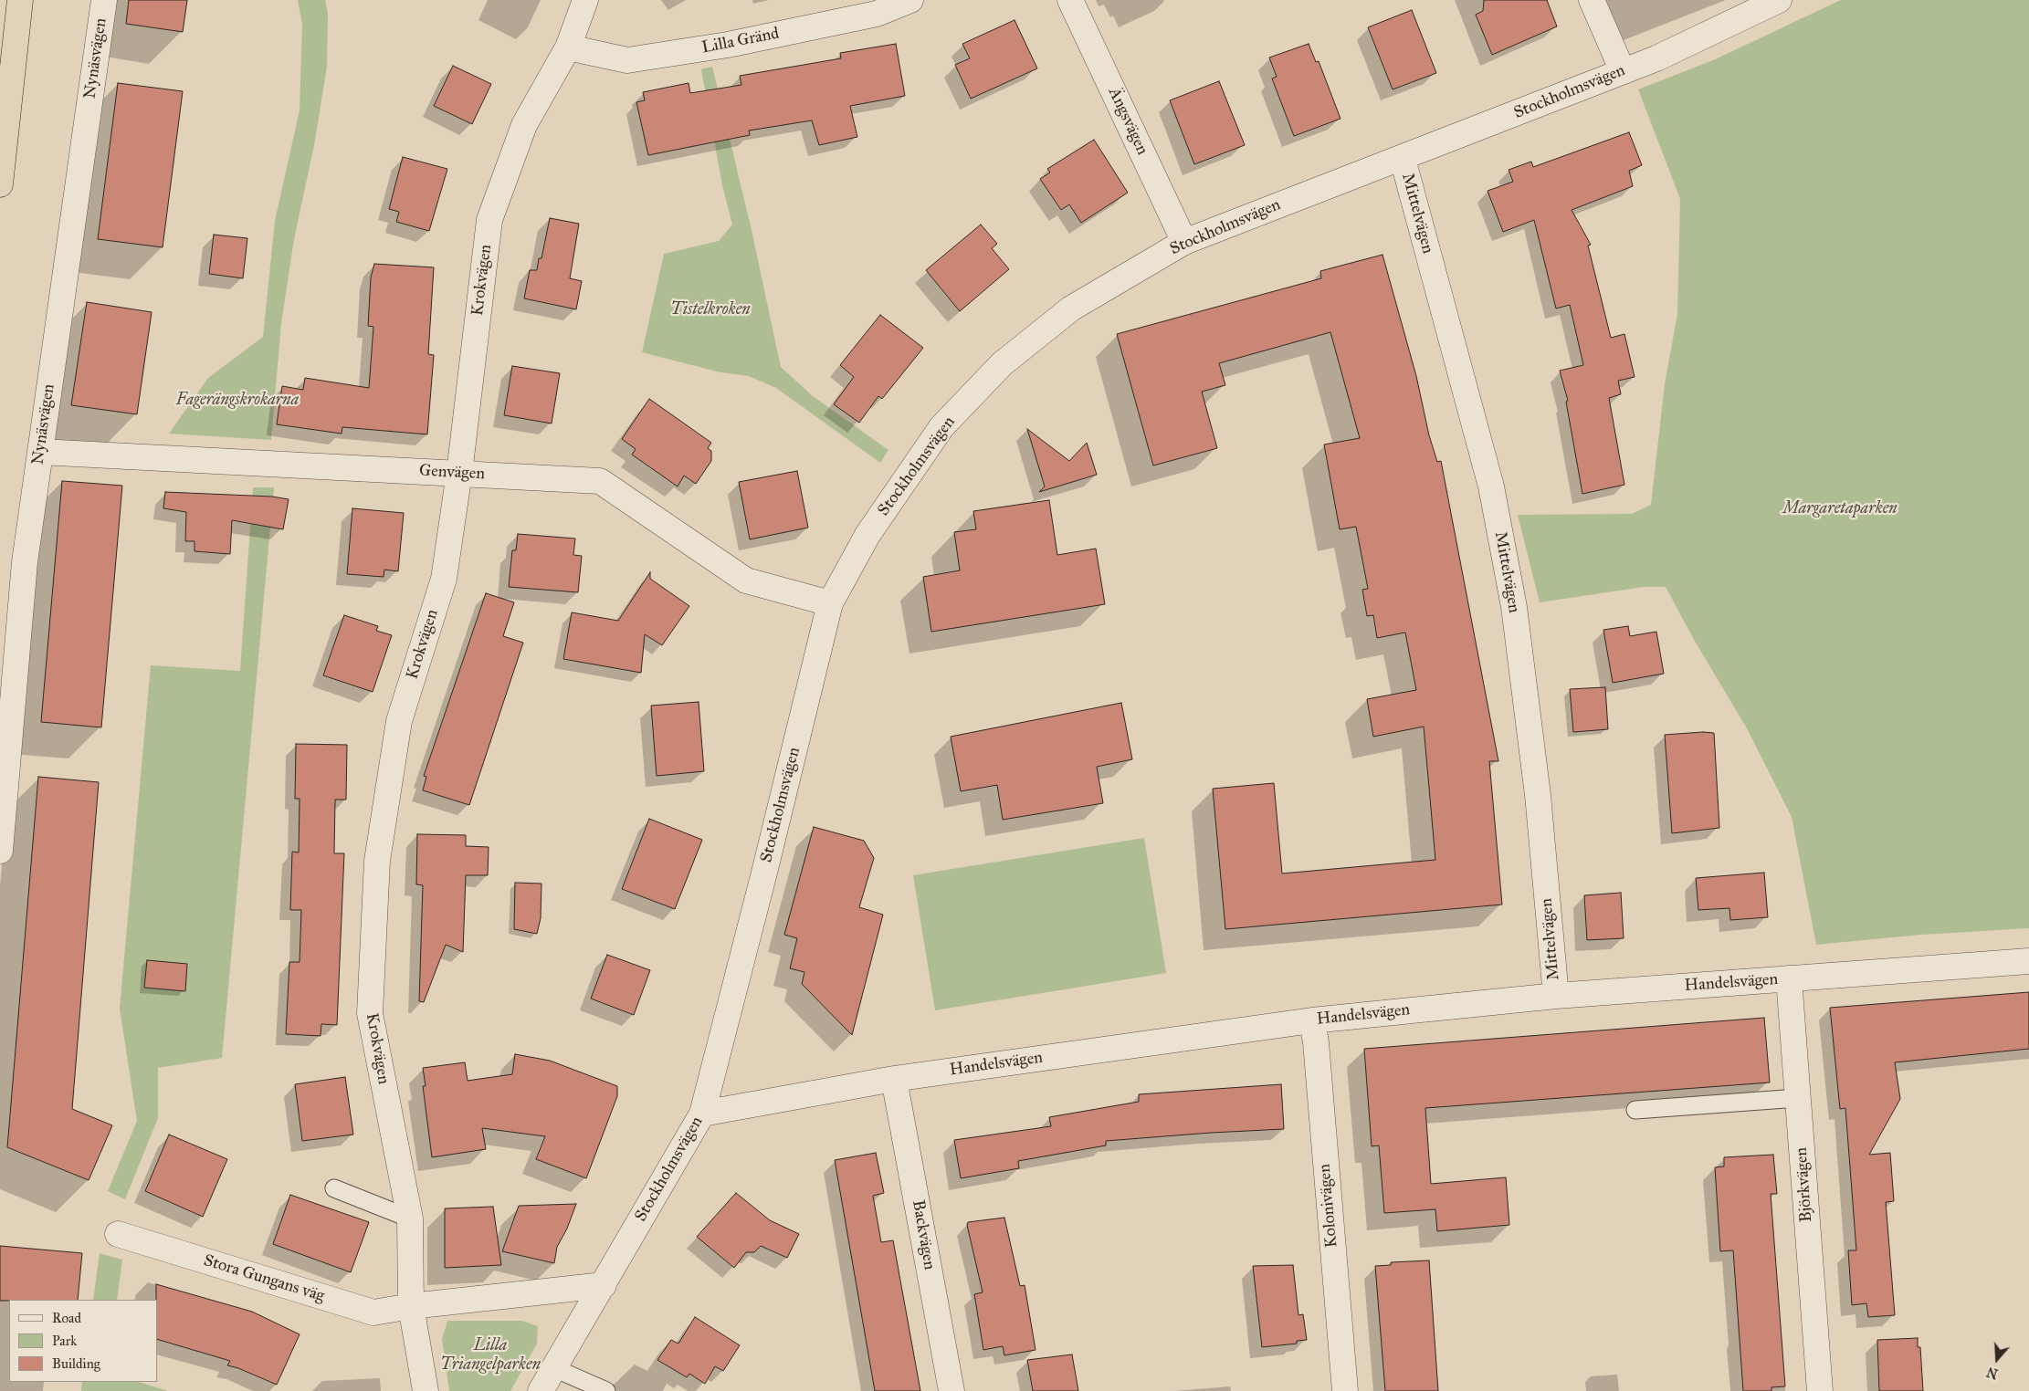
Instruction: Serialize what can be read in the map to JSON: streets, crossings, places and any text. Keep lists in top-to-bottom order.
{
  "streets": {
    "street": [
      "Lilla Gränd",
      "Nynäsvägen",
      "Stockholmsvägen",
      "Ängsvägen",
      "Mittelvägen",
      "Krokvägen",
      "Genvägen",
      "Handelsvägen",
      "Björkvägen",
      "Kolonivägen",
      "Backvägen",
      "Stora Gungans väg"
    ]
  },
  "crossings": [
    ["Lilla Gränd", "Krokvägen"],
    ["Nynäsvägen", "Genvägen"],
    ["Stockholmsvägen", "Ängsvägen"],
    ["Stockholmsvägen", "Mittelvägen"],
    ["Stockholmsvägen", "Genvägen"],
    ["Stockholmsvägen", "Handelsvägen"],
    ["Mittelvägen", "Handelsvägen"],
    ["Krokvägen", "Genvägen"],
    ["Krokvägen", "Stora Gungans väg"],
    ["Handelsvägen", "Björkvägen"],
    ["Handelsvägen", "Kolonivägen"],
    ["Handelsvägen", "Backvägen"]
  ],
  "parks": [
    "Tistelkroken",
    "Fagerängskrokarna",
    "Margaretaparken",
    "Lilla Triangelparken"
  ],
  "legend": ["Road", "Park", "Building"],
  "north": "bottom"
}
